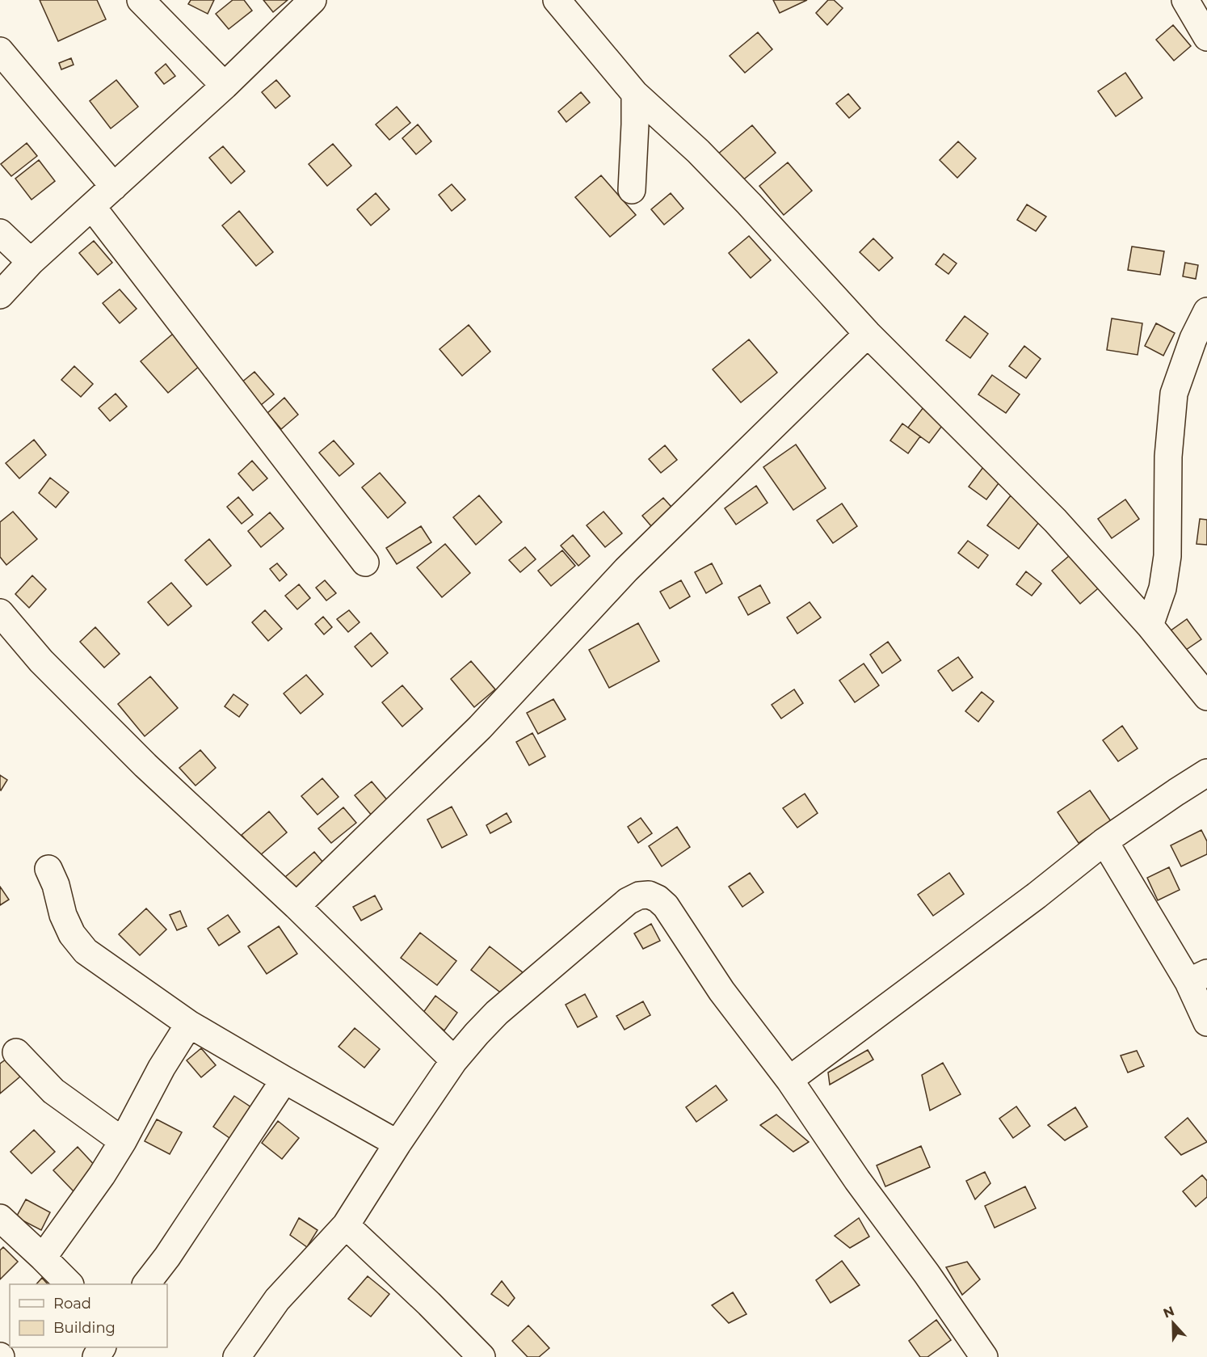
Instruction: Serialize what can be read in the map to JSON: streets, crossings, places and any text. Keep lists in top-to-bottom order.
{
  "legend": ["Road", "Building"],
  "north": "top"
}
